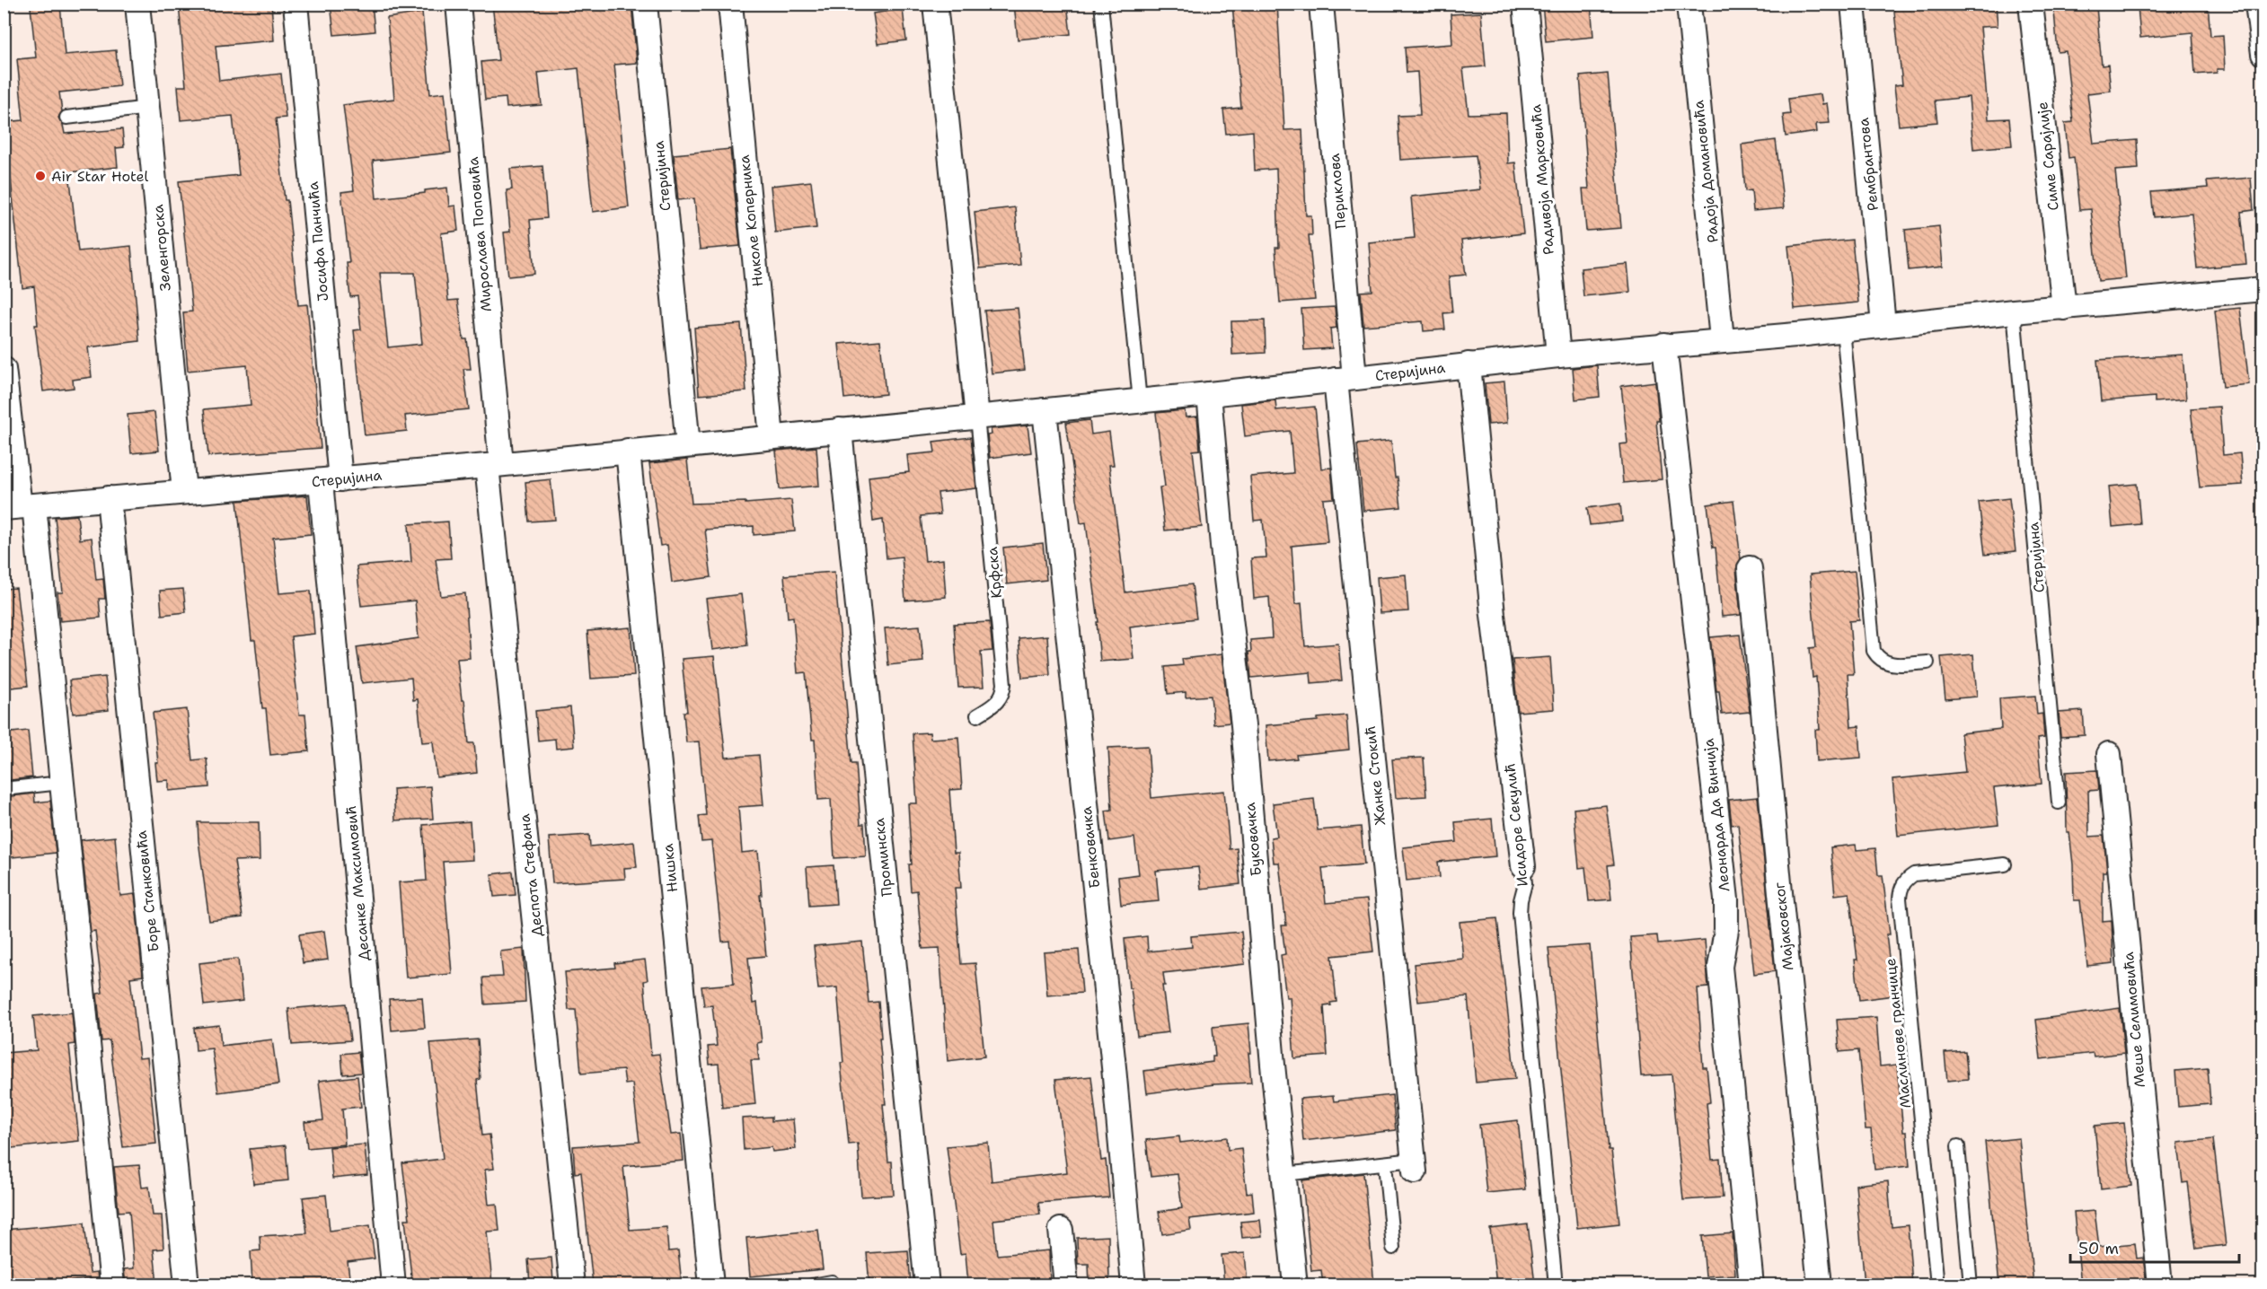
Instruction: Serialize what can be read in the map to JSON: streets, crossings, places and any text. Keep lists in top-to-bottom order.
{
  "streets": {
    "street": [
      "Симе Сарајлије",
      "Рембрантова",
      "Радоја Домановића",
      "Стеријина",
      "Радивоја Марковића",
      "Периклова",
      "Николе Коперника",
      "Мирослава Поповића",
      "Јосифа Панчића",
      "Зеленгорска",
      "Жанке Стокић",
      "Леонарда Да Винчија",
      "Исидоре Секулић",
      "Буковачка",
      "Бенковачка",
      "Проминска",
      "Нишка",
      "Деспота Стефана",
      "Десанке Максимовић",
      "Боре Станковића",
      "Мајаковског",
      "Меше Селимовића"
    ],
    "lane": ["Крфска", "Маслинове гранчице"]
  },
  "crossings": [
    ["Симе Сарајлије", "Стеријина"],
    ["Рембрантова", "Стеријина"],
    ["Радоја Домановића", "Стеријина"],
    ["Стеријина", "Радивоја Марковића"],
    ["Стеријина", "Периклова"],
    ["Стеријина", "Николе Коперника"],
    ["Стеријина", "Мирослава Поповића"],
    ["Стеријина", "Јосифа Панчића"],
    ["Стеријина", "Зеленгорска"],
    ["Стеријина", "Крфска"],
    ["Стеријина", "Жанке Стокић"],
    ["Стеријина", "Леонарда Да Винчија"],
    ["Стеријина", "Исидоре Секулић"],
    ["Стеријина", "Буковачка"],
    ["Стеријина", "Бенковачка"],
    ["Стеријина", "Проминска"],
    ["Стеријина", "Нишка"],
    ["Стеријина", "Деспота Стефана"],
    ["Стеријина", "Десанке Максимовић"],
    ["Стеријина", "Боре Станковића"],
    ["Периклова", "Жанке Стокић"],
    ["Мирослава Поповића", "Деспота Стефана"],
    ["Јосифа Панчића", "Десанке Максимовић"]
  ],
  "places": ["Air Star Hotel"],
  "scale_bar": "50 m"
}
